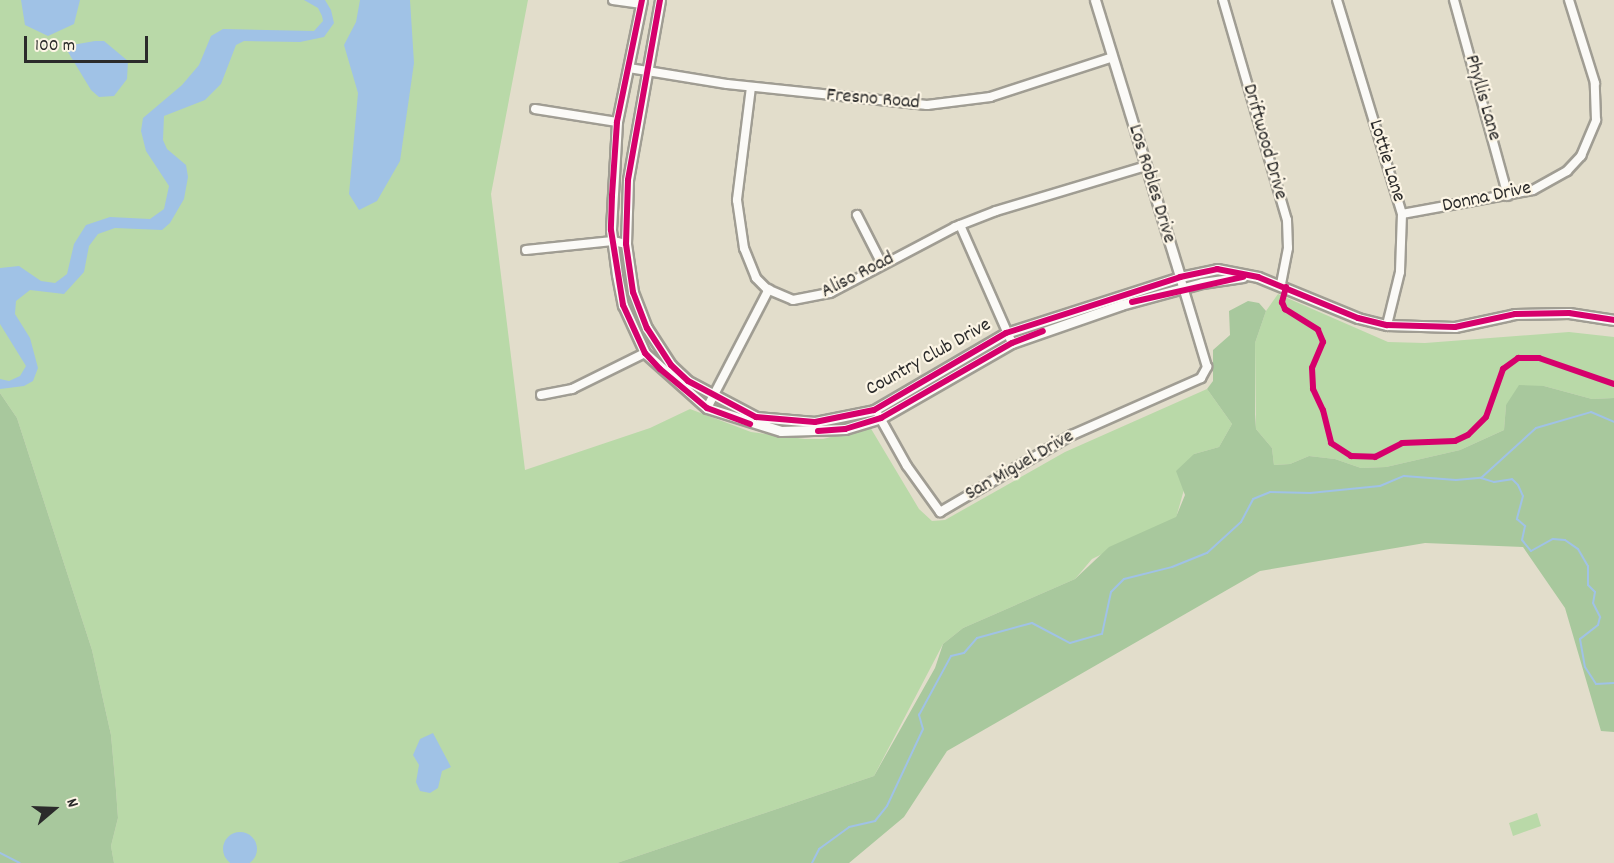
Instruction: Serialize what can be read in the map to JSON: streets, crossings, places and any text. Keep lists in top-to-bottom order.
{
  "streets": {
    "street": [
      "Phyllis Lane",
      "Fresno Road",
      "Driftwood Drive",
      "Lottie Lane",
      "Los Robles Drive",
      "Donna Drive",
      "Aliso Road",
      "Country Club Drive",
      "San Miguel Drive"
    ]
  },
  "crossings": [
    ["Phyllis Lane", "Donna Drive"],
    ["Fresno Road", "Los Robles Drive"],
    ["Fresno Road", "Aliso Road"],
    ["Fresno Road", "Country Club Drive"],
    ["Driftwood Drive", "Country Club Drive"],
    ["Lottie Lane", "Donna Drive"],
    ["Lottie Lane", "Country Club Drive"],
    ["Los Robles Drive", "Aliso Road"],
    ["Los Robles Drive", "Country Club Drive"],
    ["Los Robles Drive", "San Miguel Drive"],
    ["Country Club Drive", "San Miguel Drive"]
  ],
  "scale_bar": "100 m",
  "north": "right"
}
